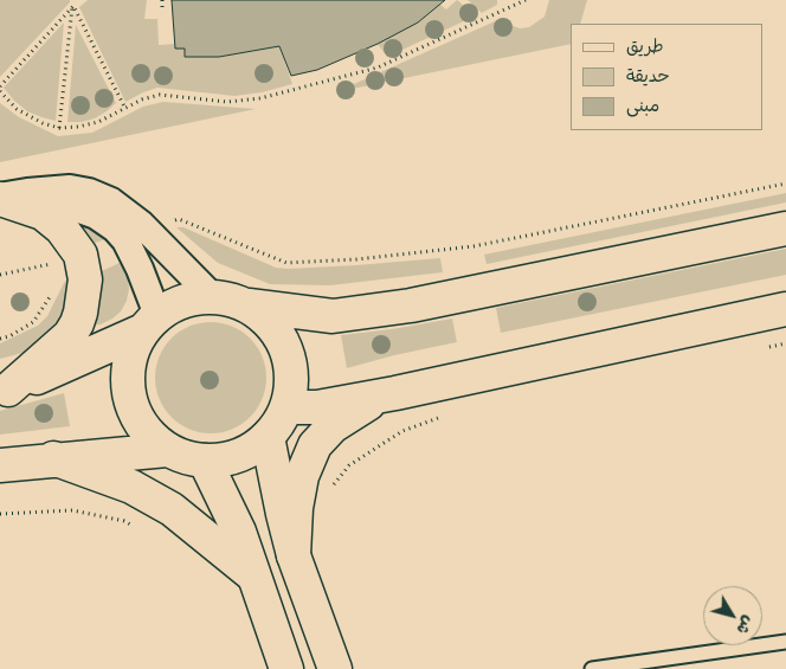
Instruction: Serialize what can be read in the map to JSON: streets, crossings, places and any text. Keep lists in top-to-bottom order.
{
  "legend": ["طريق", "حديقة", "مبنى"],
  "north": "bottom right"
}
